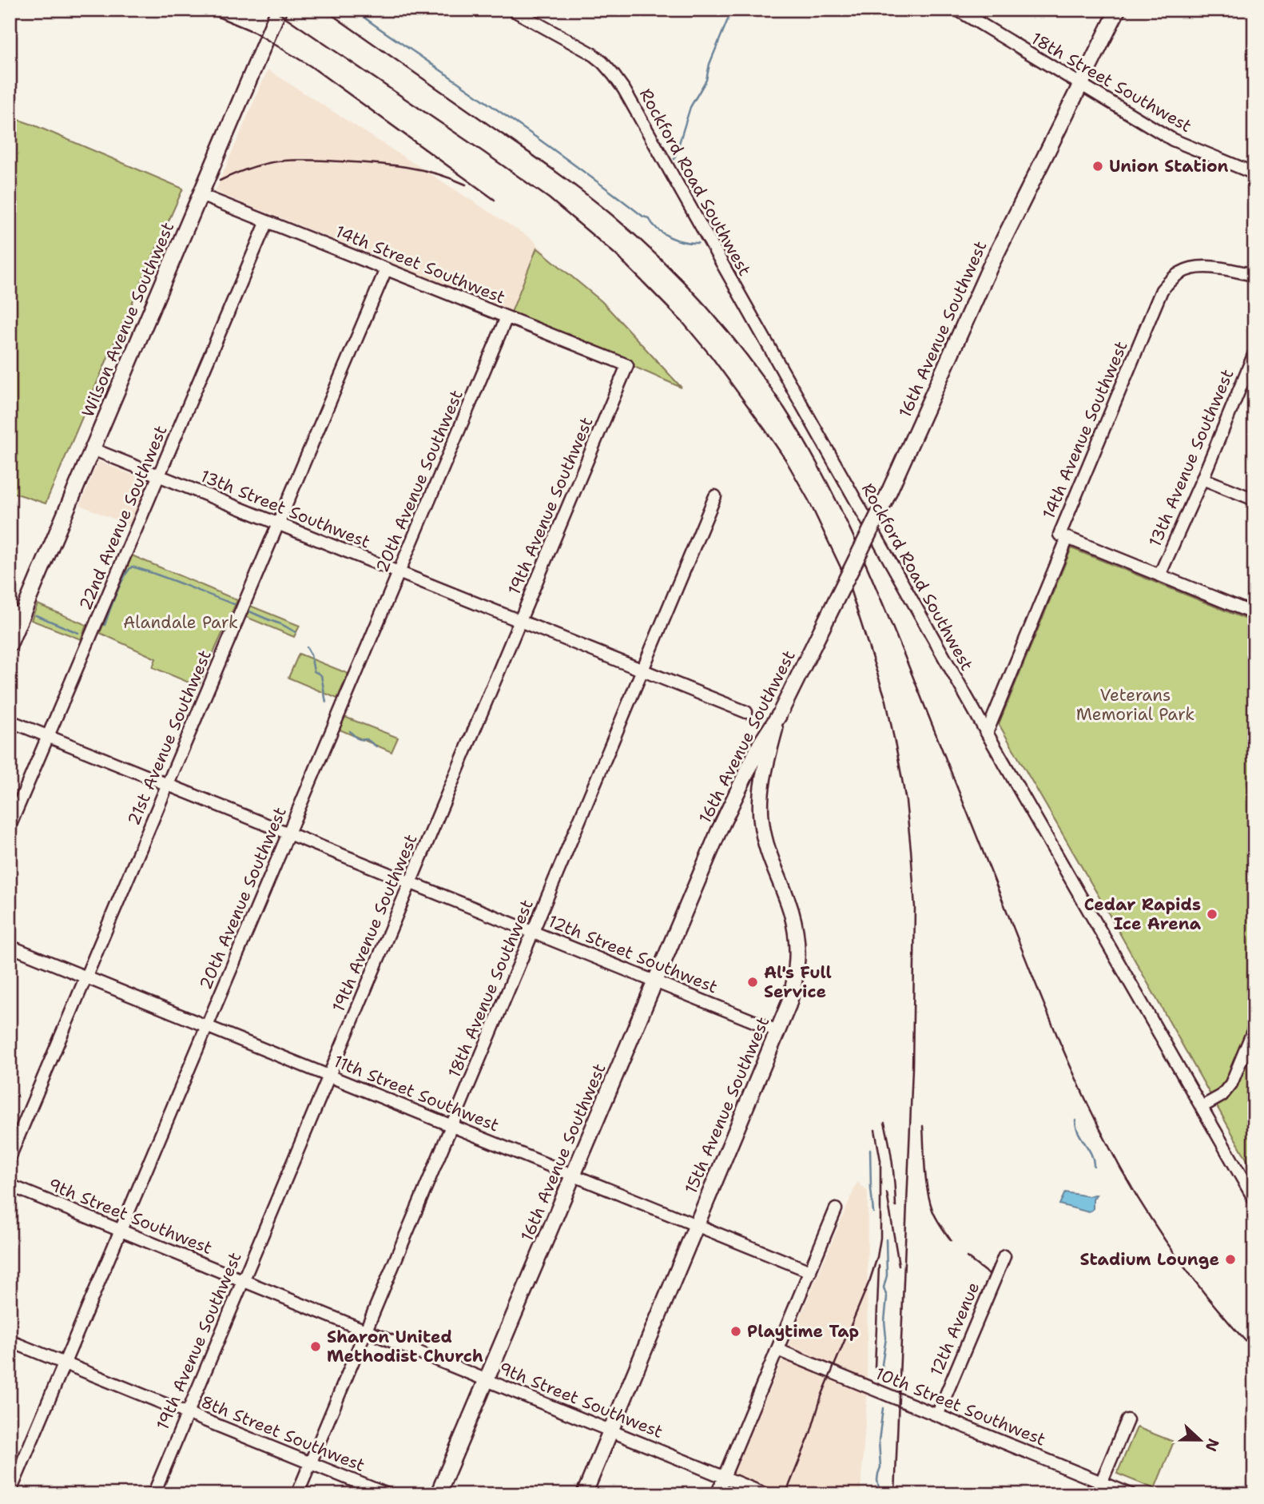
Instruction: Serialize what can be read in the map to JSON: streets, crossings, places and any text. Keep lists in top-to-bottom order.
{
  "streets": {
    "main road": ["Wilson Avenue Southwest", "16th Avenue Southwest", "15th Avenue Southwest"],
    "street": [
      "18th Street Southwest",
      "Rockford Road Southwest",
      "14th Street Southwest",
      "14th Avenue Southwest",
      "13th Avenue Southwest",
      "20th Avenue Southwest",
      "19th Avenue Southwest",
      "13th Street Southwest",
      "22nd Avenue Southwest",
      "21st Avenue Southwest",
      "12th Street Southwest",
      "18th Avenue Southwest",
      "11th Street Southwest",
      "9th Street Southwest",
      "12th Avenue",
      "10th Street Southwest",
      "8th Street Southwest"
    ]
  },
  "crossings": [
    ["18th Street Southwest", "16th Avenue Southwest"],
    ["Rockford Road Southwest", "14th Avenue Southwest"],
    ["14th Street Southwest", "Wilson Avenue Southwest"],
    ["14th Street Southwest", "20th Avenue Southwest"],
    ["14th Street Southwest", "19th Avenue Southwest"],
    ["14th Street Southwest", "22nd Avenue Southwest"],
    ["14th Street Southwest", "21st Avenue Southwest"],
    ["Wilson Avenue Southwest", "13th Street Southwest"],
    ["16th Avenue Southwest", "12th Street Southwest"],
    ["16th Avenue Southwest", "11th Street Southwest"],
    ["16th Avenue Southwest", "15th Avenue Southwest"],
    ["16th Avenue Southwest", "9th Street Southwest"],
    ["20th Avenue Southwest", "13th Street Southwest"],
    ["20th Avenue Southwest", "12th Street Southwest"],
    ["20th Avenue Southwest", "11th Street Southwest"],
    ["20th Avenue Southwest", "9th Street Southwest"],
    ["20th Avenue Southwest", "8th Street Southwest"],
    ["19th Avenue Southwest", "13th Street Southwest"],
    ["19th Avenue Southwest", "12th Street Southwest"],
    ["19th Avenue Southwest", "11th Street Southwest"],
    ["19th Avenue Southwest", "9th Street Southwest"],
    ["19th Avenue Southwest", "8th Street Southwest"],
    ["13th Street Southwest", "22nd Avenue Southwest"],
    ["13th Street Southwest", "21st Avenue Southwest"],
    ["13th Street Southwest", "18th Avenue Southwest"],
    ["22nd Avenue Southwest", "12th Street Southwest"],
    ["21st Avenue Southwest", "12th Street Southwest"],
    ["21st Avenue Southwest", "11th Street Southwest"],
    ["12th Street Southwest", "18th Avenue Southwest"],
    ["12th Street Southwest", "15th Avenue Southwest"],
    ["18th Avenue Southwest", "11th Street Southwest"],
    ["18th Avenue Southwest", "9th Street Southwest"],
    ["18th Avenue Southwest", "8th Street Southwest"],
    ["11th Street Southwest", "15th Avenue Southwest"],
    ["15th Avenue Southwest", "9th Street Southwest"],
    ["12th Avenue", "10th Street Southwest"]
  ],
  "parks": ["Alandale Park", "Veterans Memorial Park"],
  "places": [
    "Union Station",
    "Cedar Rapids Ice Arena",
    "Al's Full Service",
    "Stadium Lounge",
    "Playtime Tap",
    "Sharon United Methodist Church"
  ],
  "north": "right"
}
